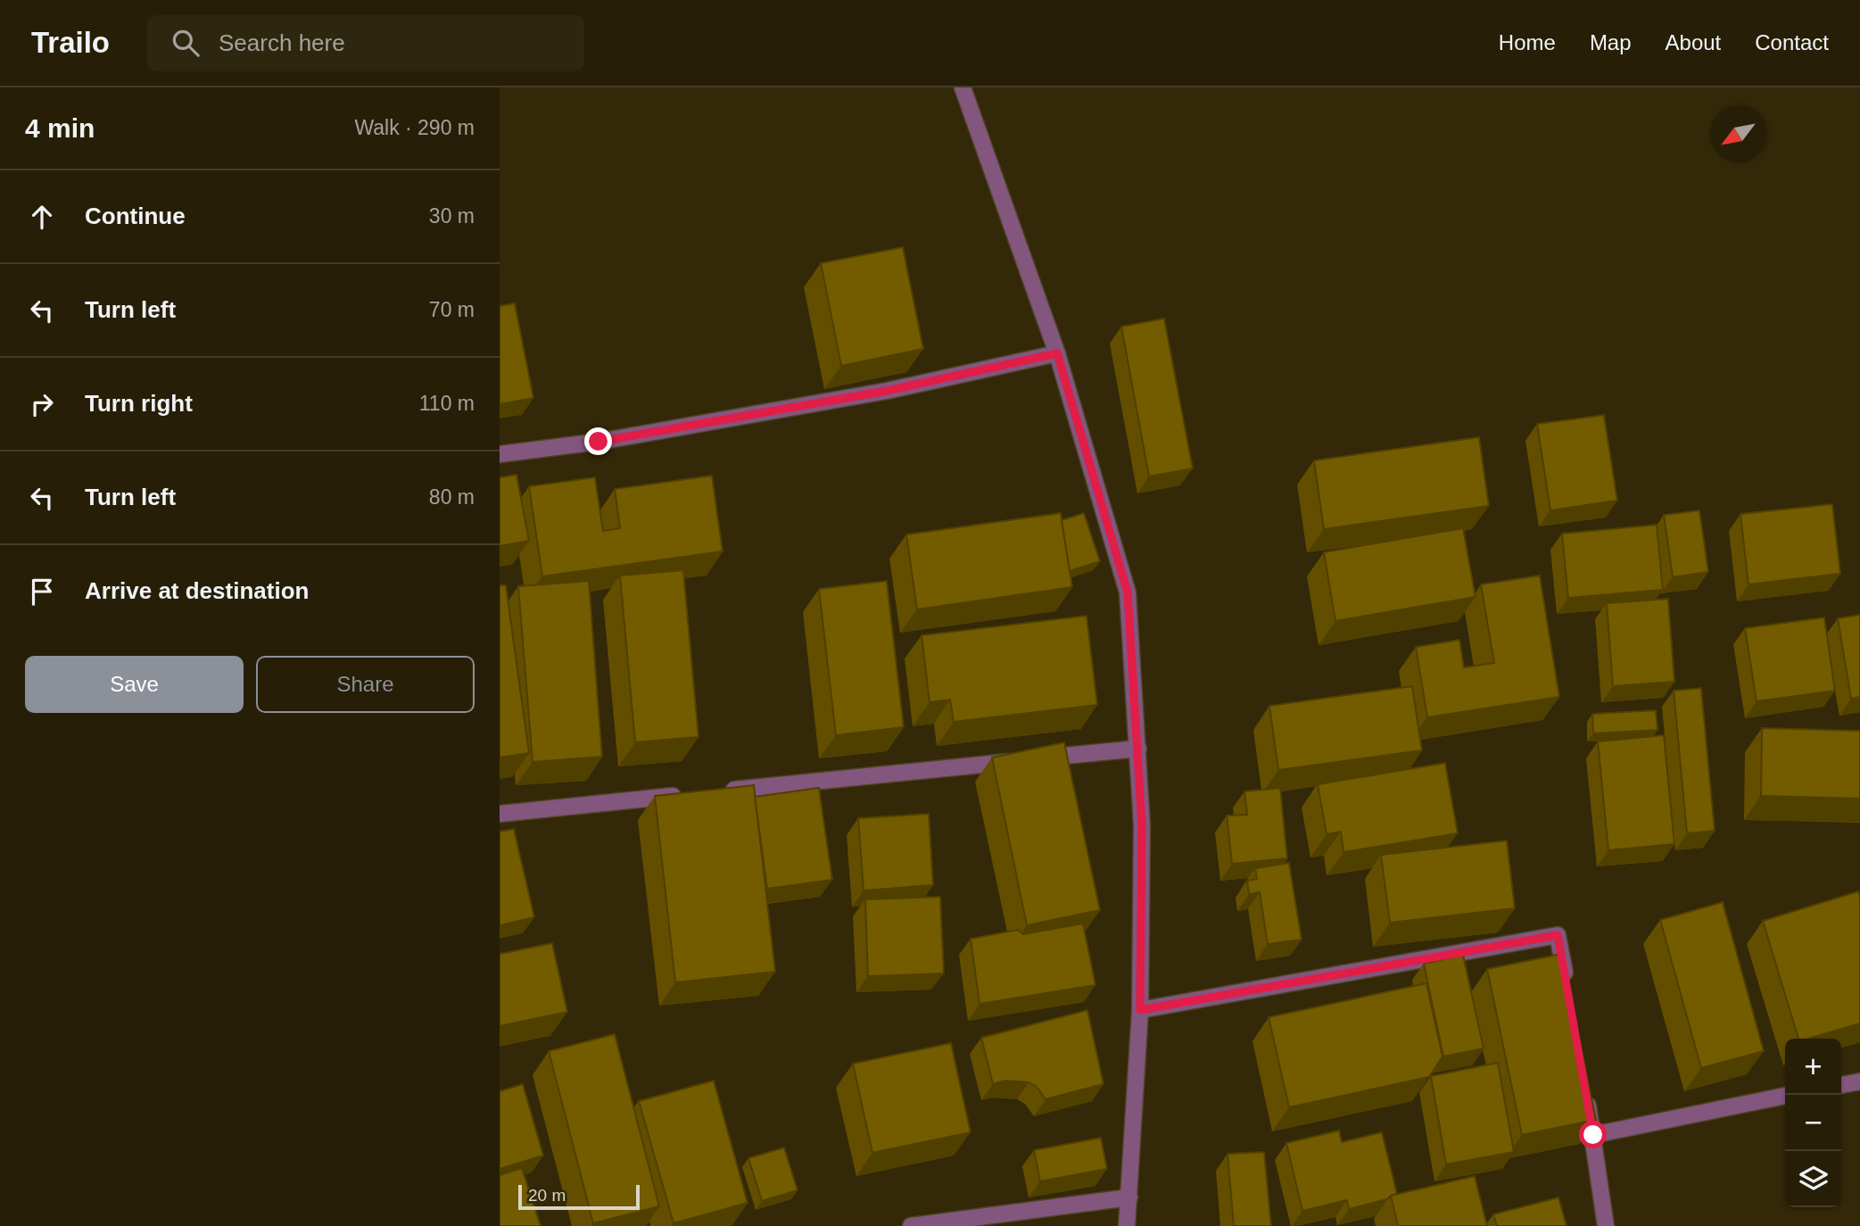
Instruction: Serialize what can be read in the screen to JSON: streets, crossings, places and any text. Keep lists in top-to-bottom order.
{
  "scale_bar": "20 m",
  "north": "bottom left",
  "page": {
    "header": "Trailo",
    "search": "Search here",
    "nav": [
      "Home",
      "Map",
      "About",
      "Contact"
    ],
    "heading": ["4 min", "Walk · 290 m"],
    "list": [
      ["Continue", "30 m"],
      ["Turn left", "70 m"],
      ["Turn right", "110 m"],
      ["Turn left", "80 m"],
      "Arrive at destination"
    ],
    "buttons": ["Save", "Share"],
    "map_buttons": ["+", "−"],
    "scale": "20 m"
  }
}
